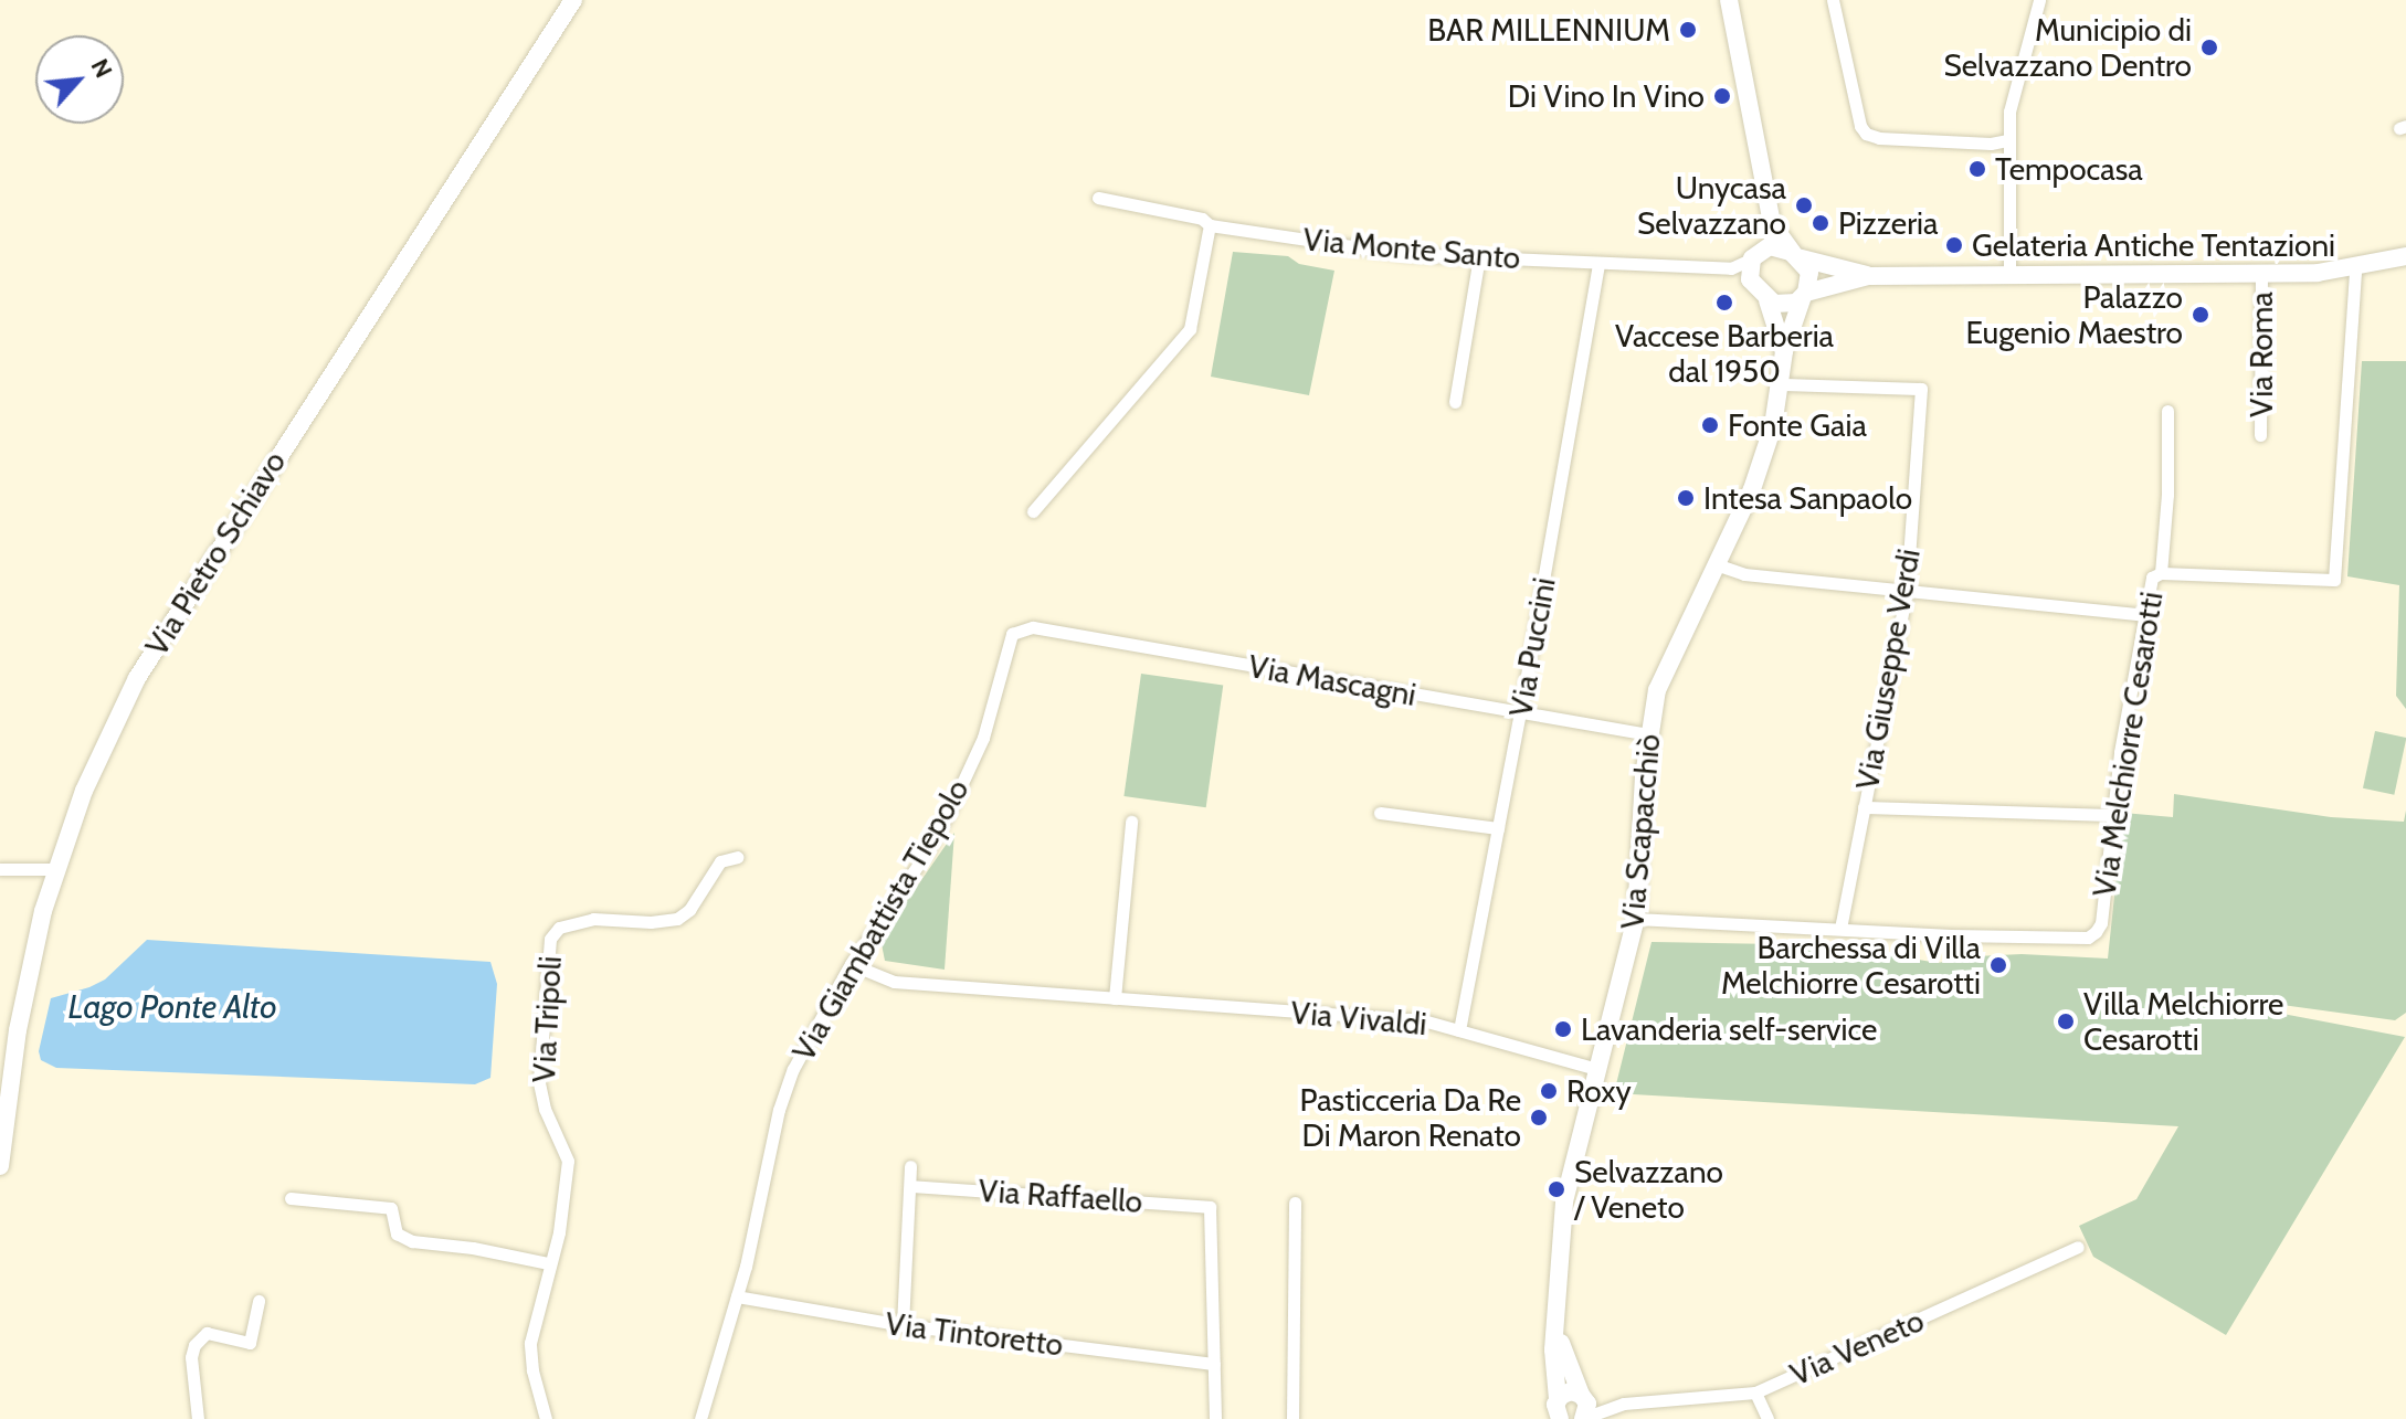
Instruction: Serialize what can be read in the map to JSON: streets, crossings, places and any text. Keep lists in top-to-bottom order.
{
  "streets": {
    "street": [
      "Via Monte Santo",
      "Via Roma",
      "Via Pietro Schiavo",
      "Via Puccini",
      "Via Giuseppe Verdi",
      "Via Mascagni",
      "Via Melchiorre Cesarotti",
      "Via Scapacchiò",
      "Via Giambattista Tiepolo",
      "Via Vivaldi",
      "Via Tripoli",
      "Via Raffaello",
      "Via Tintoretto",
      "Via Veneto"
    ]
  },
  "crossings": [
    ["Via Monte Santo", "Via Roma"],
    ["Via Monte Santo", "Via Puccini"],
    ["Via Monte Santo", "Via Scapacchiò"],
    ["Via Roma", "Via Melchiorre Cesarotti"],
    ["Via Roma", "Via Scapacchiò"],
    ["Via Puccini", "Via Mascagni"],
    ["Via Puccini", "Via Vivaldi"],
    ["Via Giuseppe Verdi", "Via Melchiorre Cesarotti"],
    ["Via Giuseppe Verdi", "Via Scapacchiò"],
    ["Via Mascagni", "Via Scapacchiò"],
    ["Via Mascagni", "Via Giambattista Tiepolo"],
    ["Via Melchiorre Cesarotti", "Via Scapacchiò"],
    ["Via Scapacchiò", "Via Vivaldi"],
    ["Via Scapacchiò", "Via Veneto"],
    ["Via Giambattista Tiepolo", "Via Vivaldi"],
    ["Via Giambattista Tiepolo", "Via Tintoretto"],
    ["Via Raffaello", "Via Tintoretto"]
  ],
  "water": ["Lago Ponte Alto"],
  "places": [
    "BAR MILLENNIUM",
    "Municipio di Selvazzano Dentro",
    "Di Vino In Vino",
    "Tempocasa",
    "Unycasa Selvazzano",
    "Pizzeria",
    "Gelateria Antiche Tentazioni",
    "Vaccese Barberia dal 1950",
    "Palazzo Eugenio Maestro",
    "Fonte Gaia",
    "Intesa Sanpaolo",
    "Barchessa di Villa Melchiorre Cesarotti",
    "Villa Melchiorre Cesarotti",
    "Lavanderia self-service",
    "Roxy",
    "Pasticceria Da Re Di Maron Renato",
    "Selvazzano / Veneto"
  ],
  "north": "top right"
}
